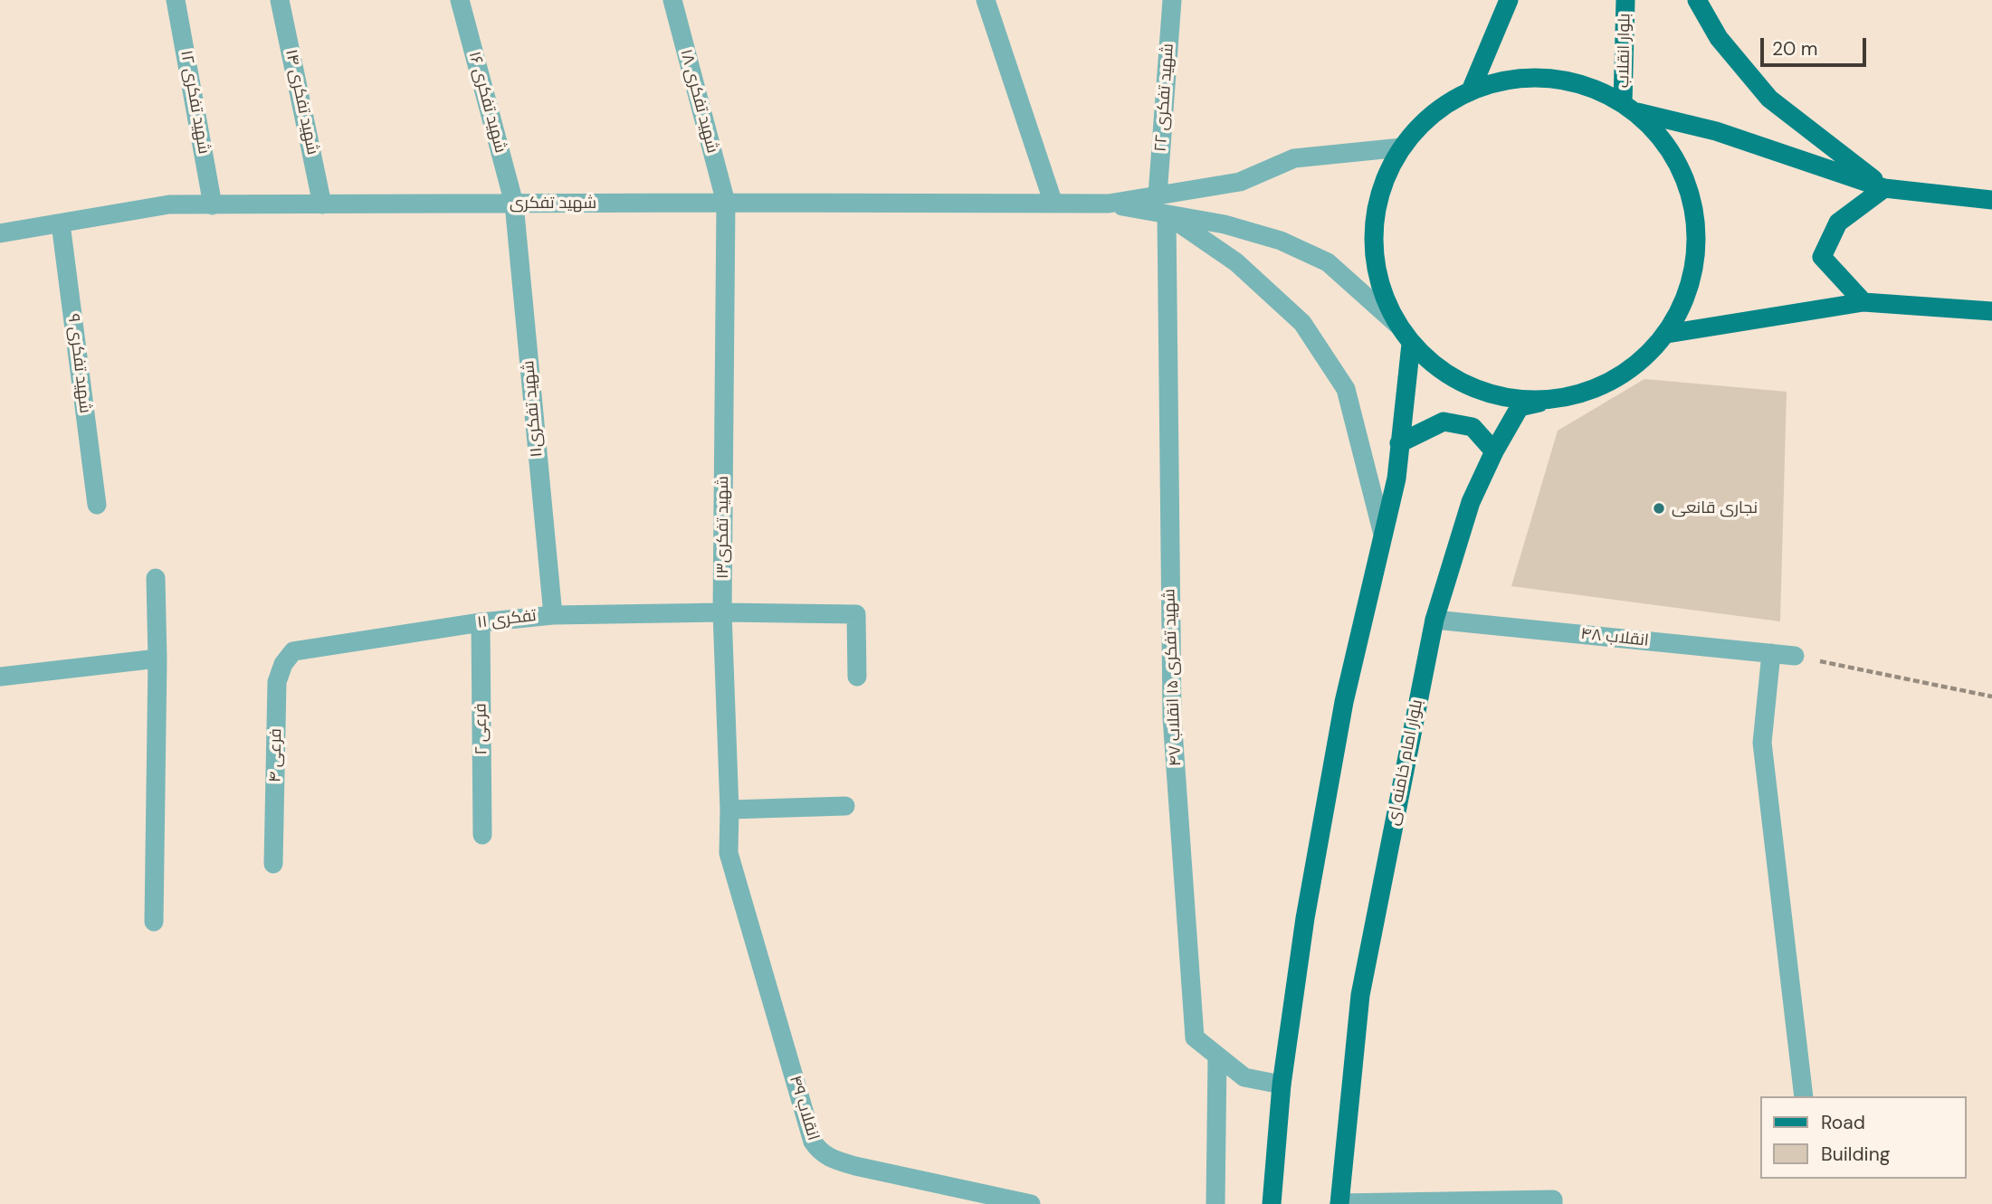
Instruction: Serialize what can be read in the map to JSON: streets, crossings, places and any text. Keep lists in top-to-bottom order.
{
  "streets": {
    "main road": ["بلوار انقلاب", "بلوار امام خامنه ای"],
    "street": [
      "شهید تفکری ۲۲",
      "شهید تفکری ۱۸",
      "شهید تفکری ۱۲",
      "شهید تفکری ۱۴",
      "شهید تفکری ۱۶",
      "شهید تفکری",
      "شهید تفکری ۹",
      "شهید تفکری۱۱",
      "شهید تفکری۱۳",
      "تفکری ۱۱",
      "انقلاب ۴۸",
      "شهید تفکری ۱۵ انقلاب ۴۷",
      "فرعی ۲",
      "فرعی ۴",
      "انقلاب ۴۹"
    ]
  },
  "crossings": [
    ["شهید تفکری ۱۸", "شهید تفکری"],
    ["شهید تفکری ۱۸", "شهید تفکری۱۳"],
    ["شهید تفکری ۱۲", "شهید تفکری"],
    ["شهید تفکری ۱۴", "شهید تفکری"],
    ["شهید تفکری ۱۶", "شهید تفکری"],
    ["شهید تفکری ۱۶", "شهید تفکری۱۱"],
    ["شهید تفکری", "شهید تفکری ۹"],
    ["شهید تفکری", "شهید تفکری۱۱"],
    ["شهید تفکری", "شهید تفکری۱۳"],
    ["شهید تفکری۱۱", "تفکری ۱۱"],
    ["شهید تفکری۱۳", "تفکری ۱۱"],
    ["شهید تفکری۱۳", "انقلاب ۴۹"],
    ["تفکری ۱۱", "فرعی ۲"],
    ["تفکری ۱۱", "فرعی ۴"],
    ["انقلاب ۴۸", "بلوار امام خامنه ای"]
  ],
  "places": ["نجاری قانعی"],
  "legend": ["Road", "Building"],
  "scale_bar": "20 m"
}
